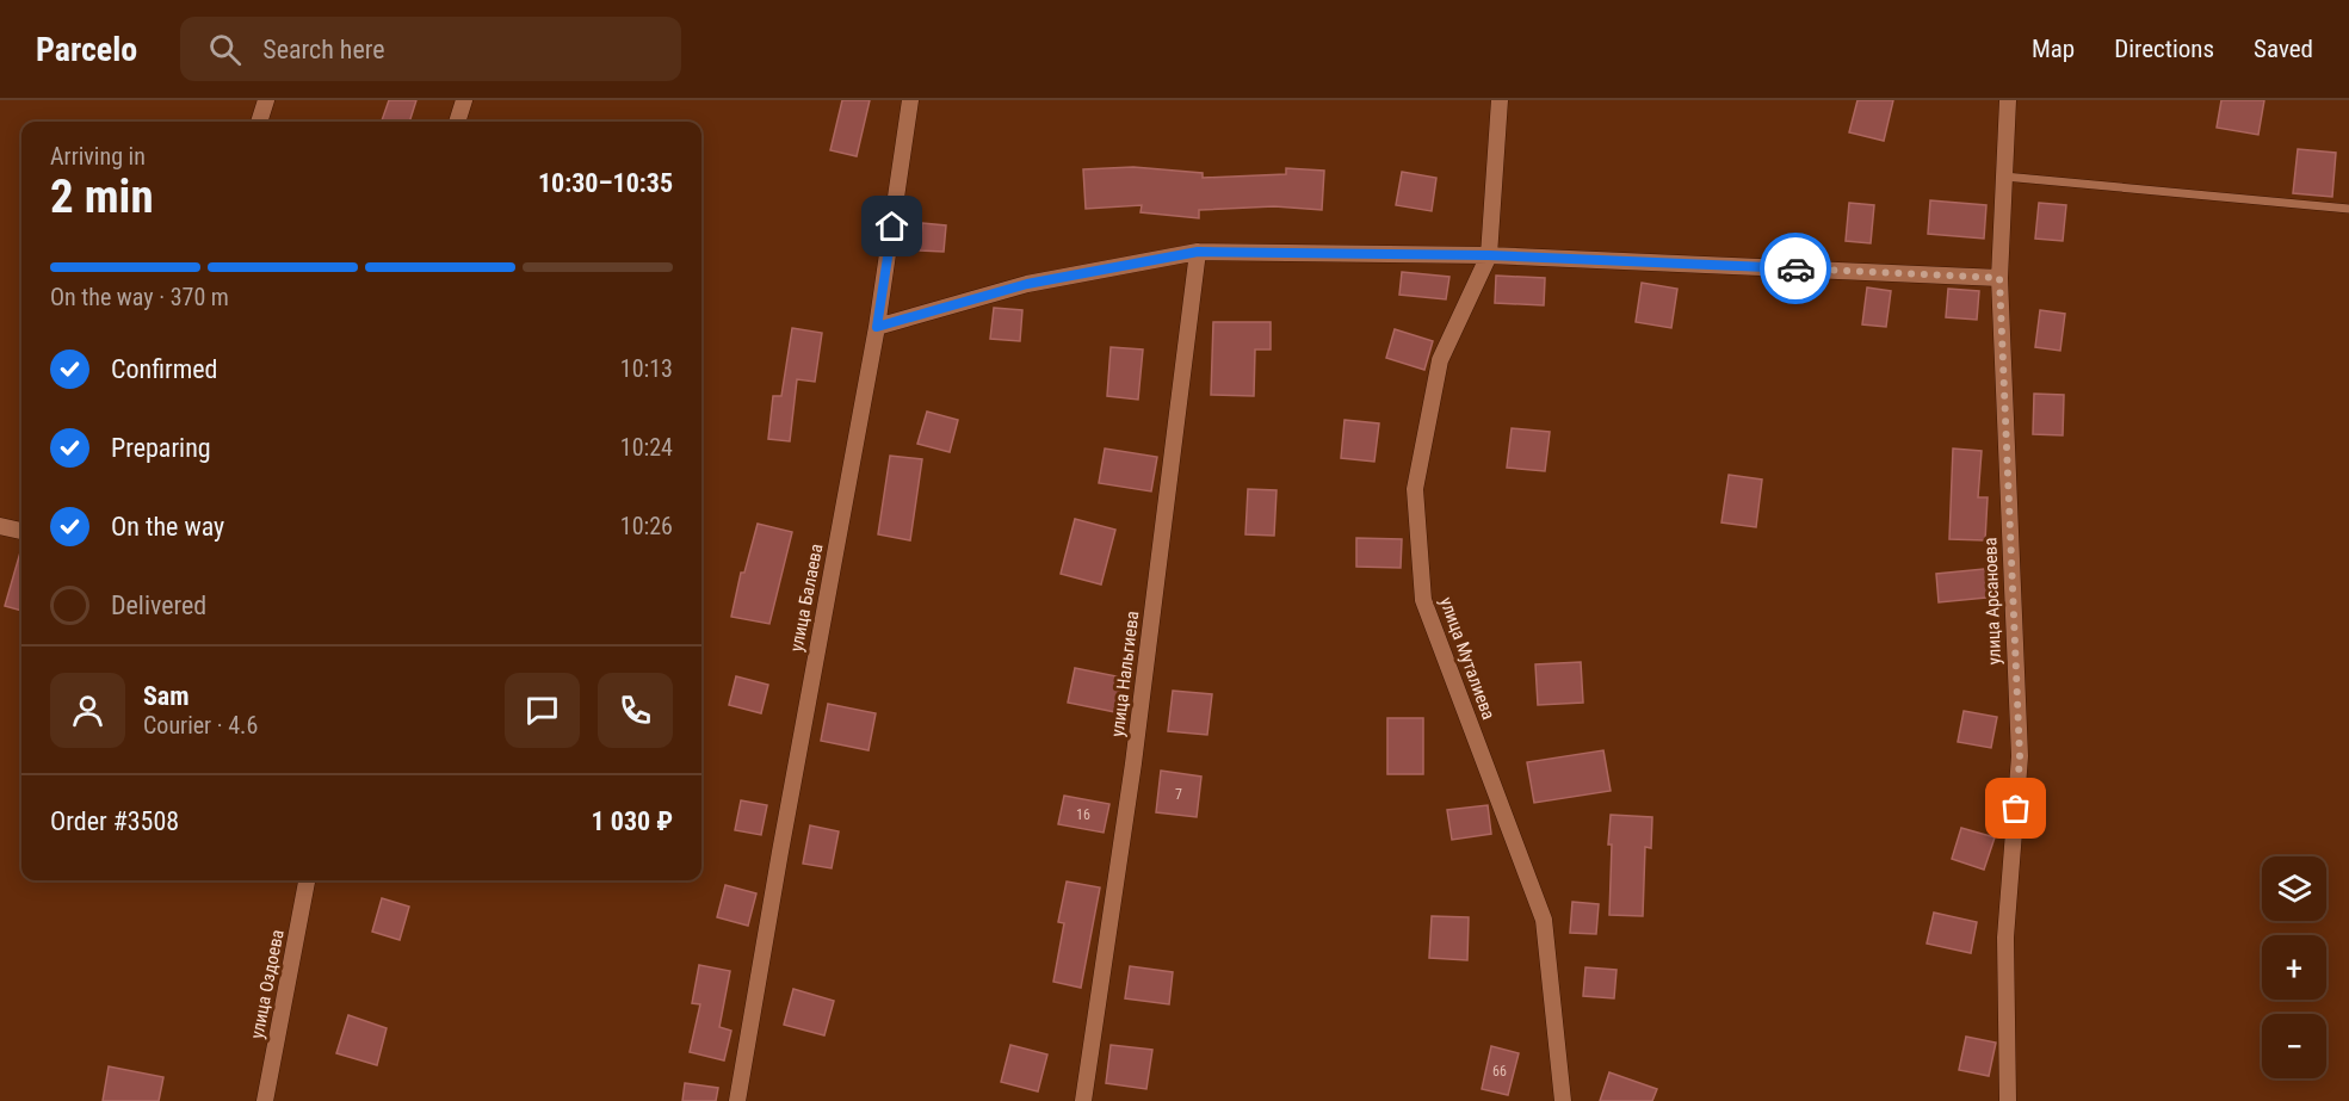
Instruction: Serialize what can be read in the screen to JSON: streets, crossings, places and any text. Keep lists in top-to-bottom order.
{
  "streets": {
    "street": [
      "улица Балаева",
      "улица Арсаноева",
      "улица Муталиева",
      "улица Нальгиева",
      "улица Оздоева"
    ]
  },
  "house_numbers": ["7", "16", "66"],
  "page": {
    "header": "Parcelo",
    "search": "Search here",
    "nav": ["Map", "Directions", "Saved"],
    "heading": ["2 min", "Arriving in", "10:30–10:35"],
    "panel": [
      "Sam",
      "Courier · 4.6",
      "Order #3508",
      "1 030 ₽"
    ],
    "bar": "On the way · 370 m",
    "list": [
      ["Confirmed", "10:13"],
      ["Preparing", "10:24"],
      ["On the way", "10:26"],
      "Delivered"
    ],
    "map_buttons": ["+", "−"]
  }
}
